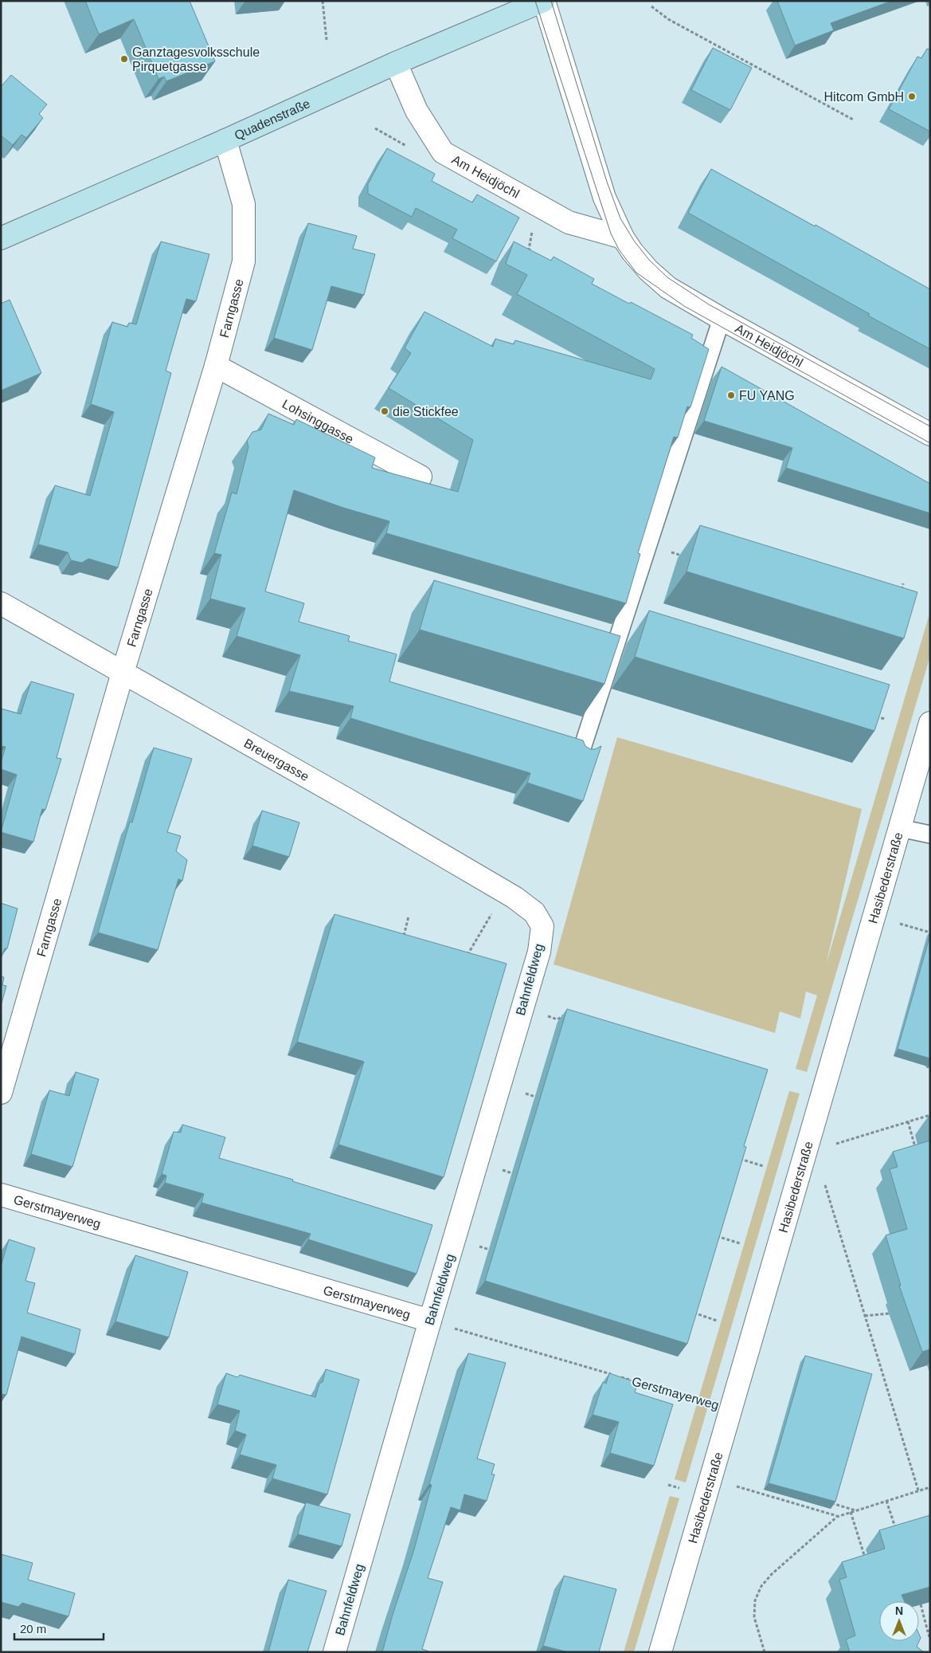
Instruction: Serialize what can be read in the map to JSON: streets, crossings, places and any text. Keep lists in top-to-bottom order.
{
  "streets": {
    "street": [
      "Quadenstraße",
      "Am Heidjöchl",
      "Farngasse",
      "Lohsinggasse",
      "Breuergasse",
      "Hasibederstraße",
      "Bahnfeldweg",
      "Gerstmayerweg"
    ]
  },
  "crossings": [
    ["Quadenstraße", "Am Heidjöchl"],
    ["Quadenstraße", "Farngasse"],
    ["Farngasse", "Lohsinggasse"],
    ["Farngasse", "Breuergasse"],
    ["Breuergasse", "Bahnfeldweg"],
    ["Hasibederstraße", "Gerstmayerweg"],
    ["Bahnfeldweg", "Gerstmayerweg"]
  ],
  "places": [
    "Ganztagesvolksschule Pirquetgasse",
    "Hitcom GmbH",
    "FU YANG",
    "die Stickfee"
  ],
  "scale_bar": "20 m",
  "north": "top"
}
